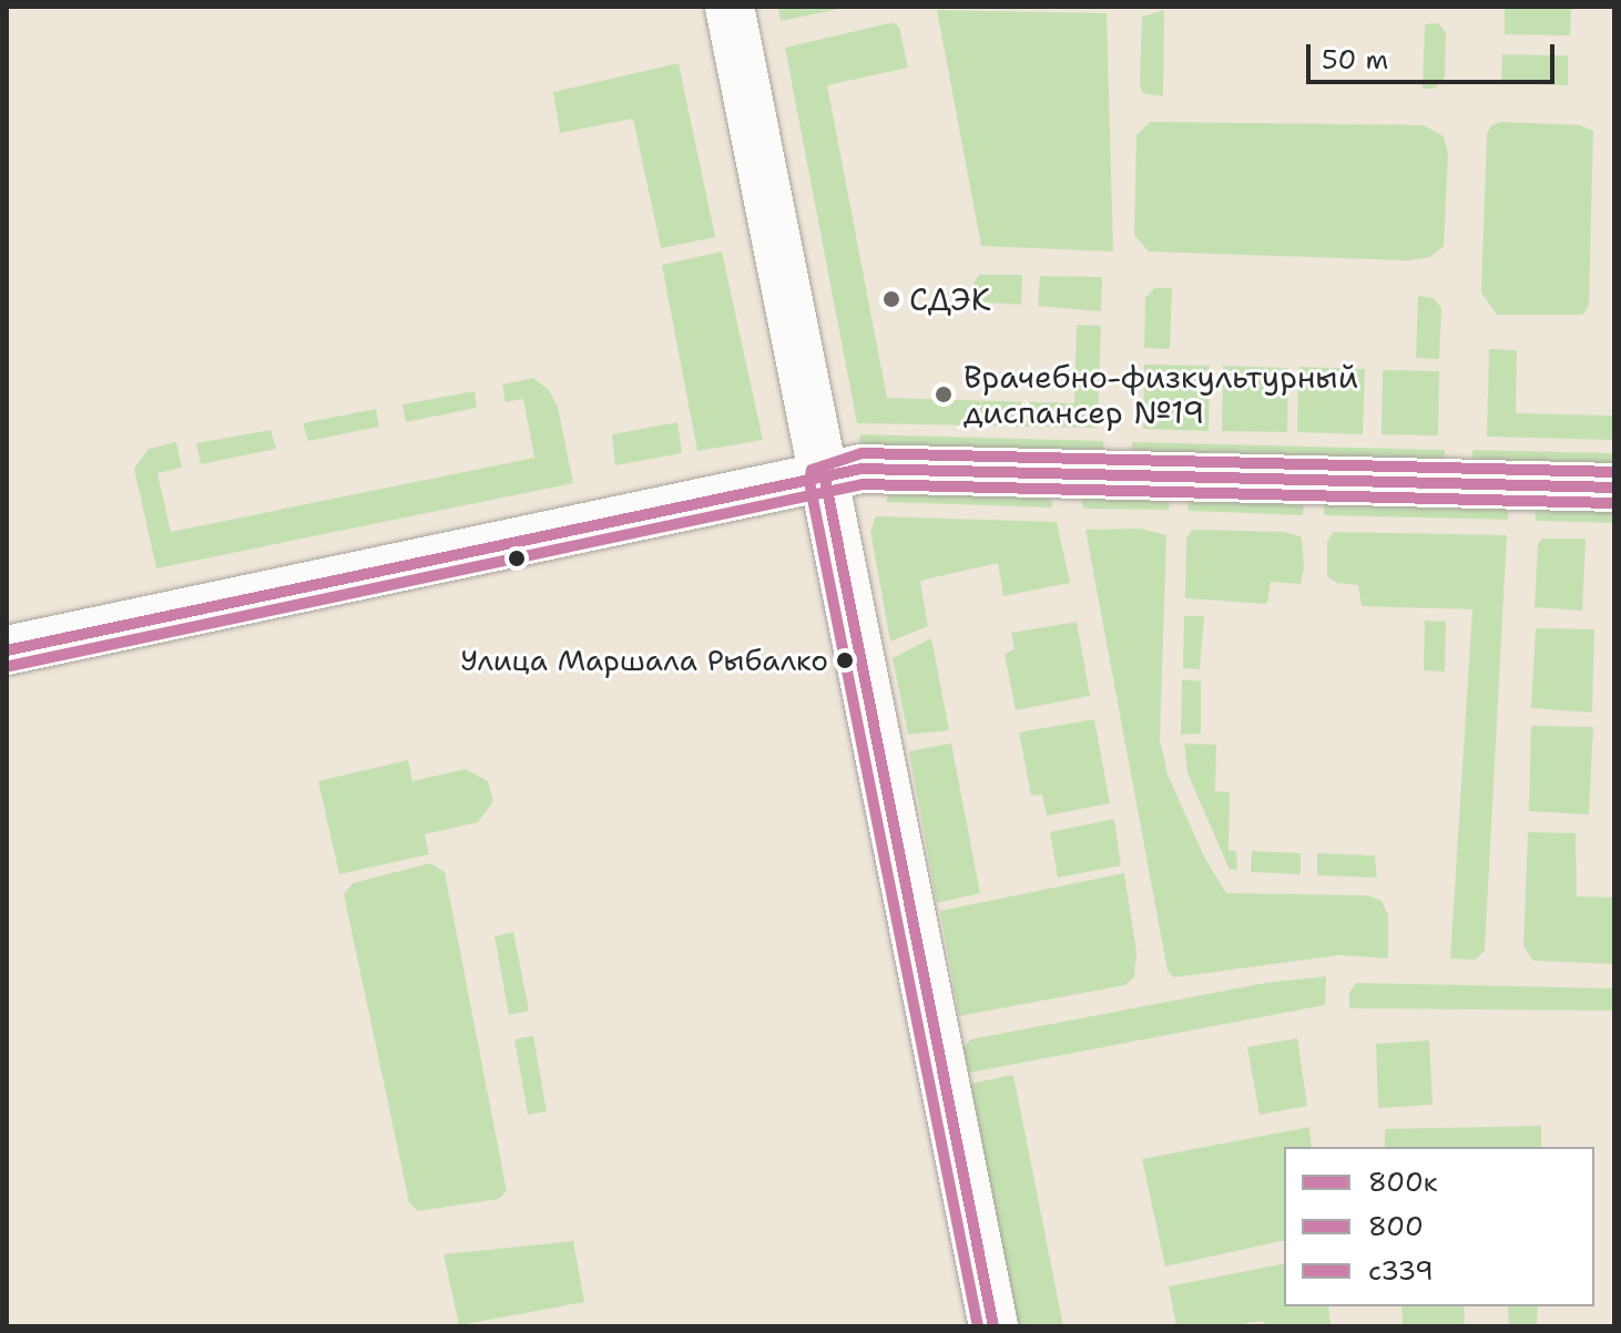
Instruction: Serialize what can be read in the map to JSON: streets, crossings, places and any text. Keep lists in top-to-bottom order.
{
  "places": ["СДЭК", "Врачебно-физкультурный диспансер №19", "Улица Маршала Рыбалко"],
  "lines": ["transit line с339", "transit line 800к", "transit line 800"],
  "legend": ["800к", "800", "с339"],
  "scale_bar": "50 m"
}
